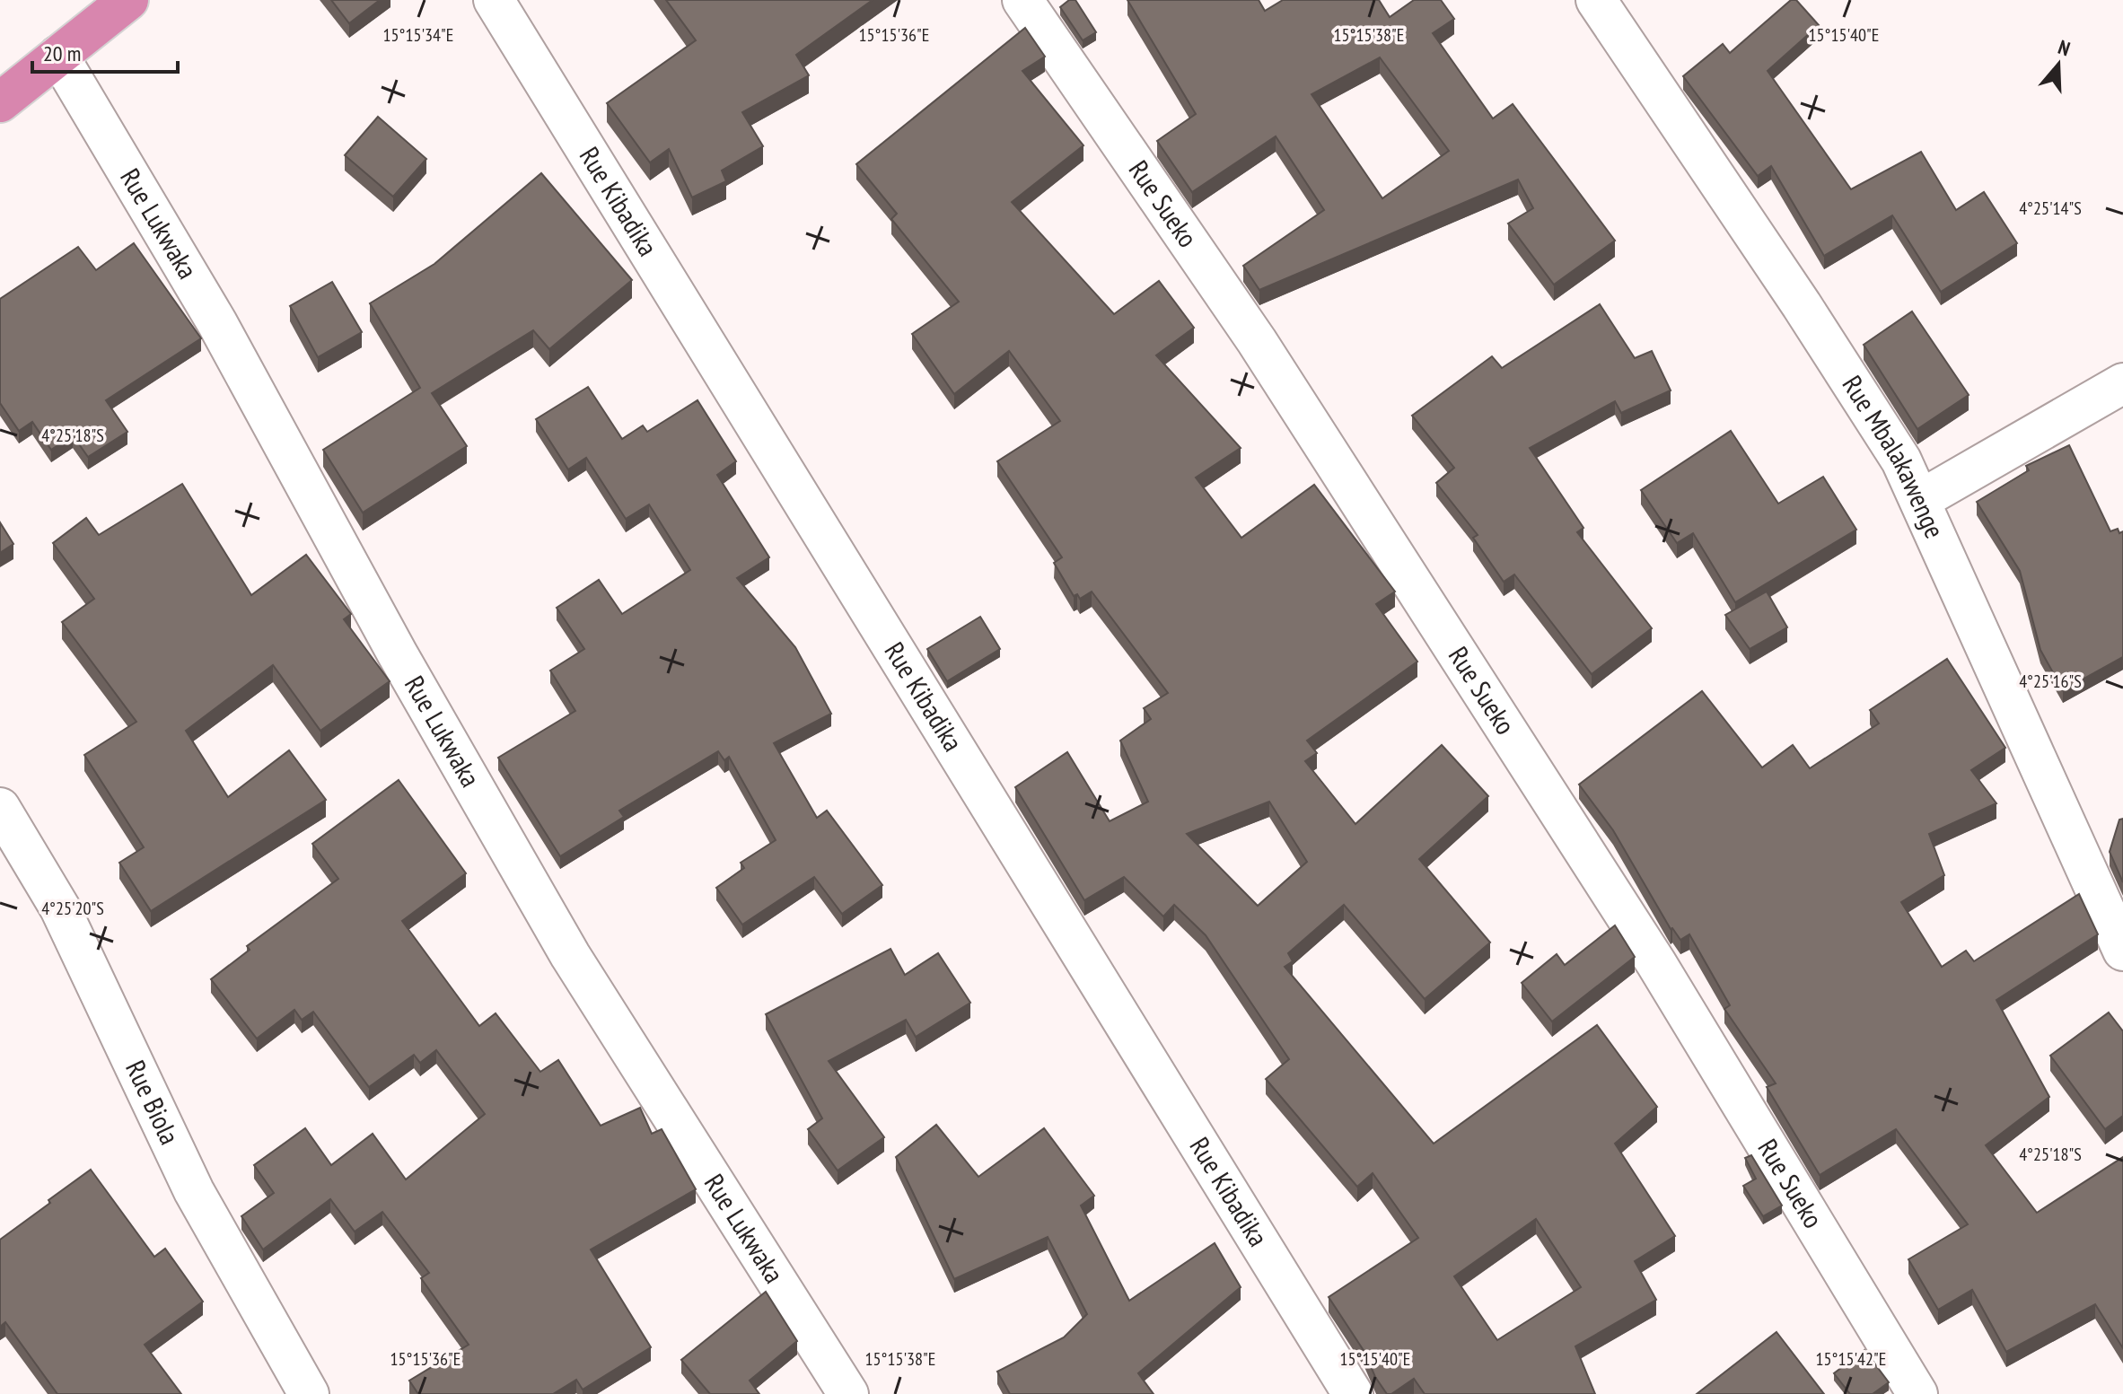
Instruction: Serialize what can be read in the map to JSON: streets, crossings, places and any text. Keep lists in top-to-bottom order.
{
  "streets": {
    "street": [
      "Rue Kibadika",
      "Rue Sueko",
      "Rue Lukwaka",
      "Rue Mbalakawenge",
      "Rue Biola"
    ]
  },
  "scale_bar": "20 m",
  "north": "top",
  "coordinates": [
    "15°15'34\"E",
    "15°15'36\"E",
    "15°15'38\"E",
    "15°15'40\"E",
    "4°25'14\"S",
    "4°25'18\"S",
    "4°25'16\"S",
    "4°25'20\"S",
    "15°15'42\"E"
  ]
}
